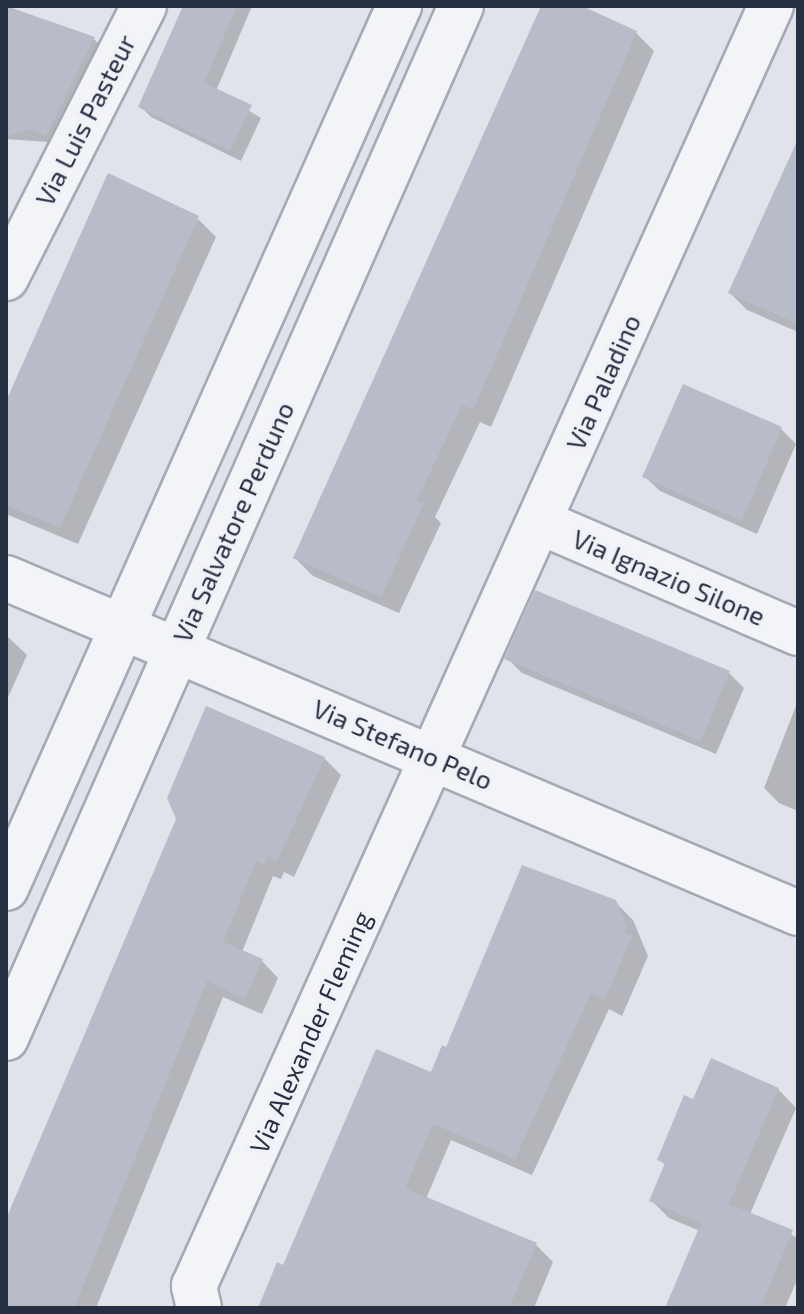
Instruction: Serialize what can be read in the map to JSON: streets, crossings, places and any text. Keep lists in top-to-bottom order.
{
  "streets": {
    "street": [
      "Via Luis Pasteur",
      "Via Paladino",
      "Via Salvatore Perduno",
      "Via Ignazio Silone",
      "Via Stefano Pelo",
      "Via Alexander Fleming"
    ]
  },
  "crossings": [
    ["Via Paladino", "Via Ignazio Silone"],
    ["Via Paladino", "Via Stefano Pelo"],
    ["Via Paladino", "Via Alexander Fleming"],
    ["Via Salvatore Perduno", "Via Stefano Pelo"],
    ["Via Stefano Pelo", "Via Alexander Fleming"]
  ]
}
